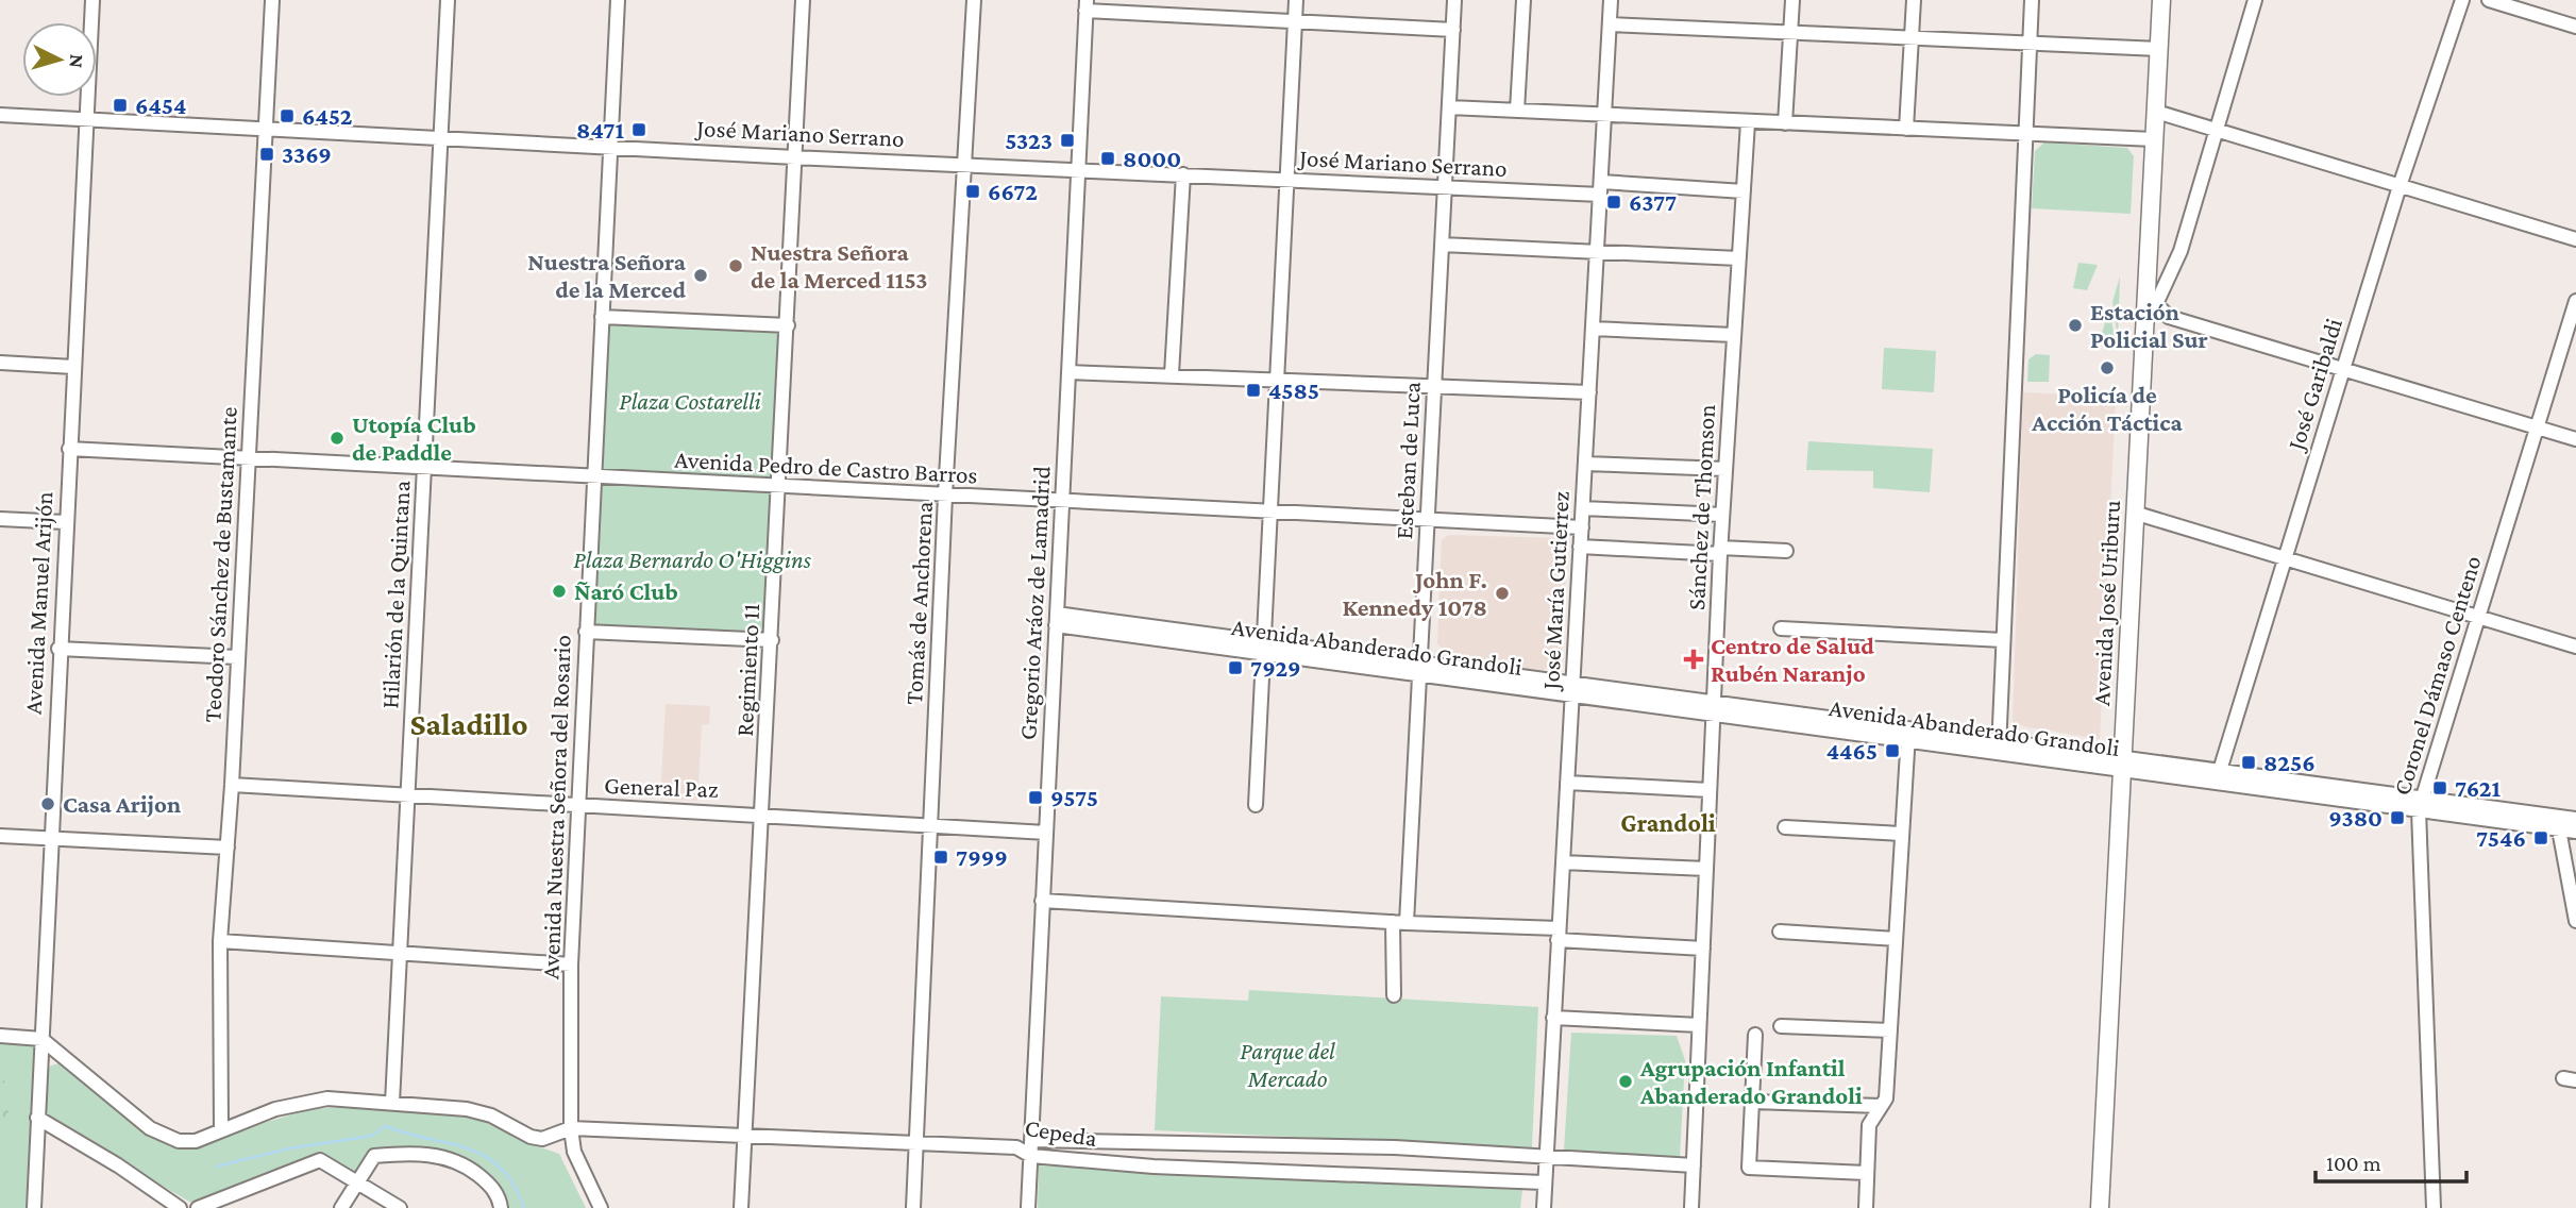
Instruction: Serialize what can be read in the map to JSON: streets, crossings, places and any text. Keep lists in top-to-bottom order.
{
  "streets": {
    "main road": ["Avenida José Uriburu"],
    "street": [
      "José Mariano Serrano",
      "José Garibaldi",
      "Esteban de Luca",
      "Avenida Pedro de Castro Barros",
      "Sánchez de Thomson",
      "Teodoro Sánchez de Bustamante",
      "José María Gutierrez",
      "Hilarión de la Quintana",
      "Avenida Manuel Arijón",
      "Tomás de Anchorena",
      "Gregorio Aráoz de Lamadrid",
      "Avenida Abanderado Grandoli",
      "Regimiento 11",
      "Coronel Dámaso Centeno",
      "General Paz",
      "Avenida Nuestra Señora del Rosario",
      "Cepeda"
    ]
  },
  "crossings": [
    ["José Mariano Serrano", "Esteban de Luca"],
    ["José Mariano Serrano", "Sánchez de Thomson"],
    ["José Mariano Serrano", "Teodoro Sánchez de Bustamante"],
    ["José Mariano Serrano", "José María Gutierrez"],
    ["José Mariano Serrano", "Hilarión de la Quintana"],
    ["José Mariano Serrano", "Avenida Manuel Arijón"],
    ["José Mariano Serrano", "Tomás de Anchorena"],
    ["José Mariano Serrano", "Gregorio Aráoz de Lamadrid"],
    ["José Mariano Serrano", "Regimiento 11"],
    ["José Mariano Serrano", "Avenida Nuestra Señora del Rosario"],
    ["José Garibaldi", "Avenida Abanderado Grandoli"],
    ["Esteban de Luca", "Avenida Pedro de Castro Barros"],
    ["Esteban de Luca", "Avenida Abanderado Grandoli"],
    ["Avenida Pedro de Castro Barros", "Teodoro Sánchez de Bustamante"],
    ["Avenida Pedro de Castro Barros", "José María Gutierrez"],
    ["Avenida Pedro de Castro Barros", "Hilarión de la Quintana"],
    ["Avenida Pedro de Castro Barros", "Avenida Manuel Arijón"],
    ["Avenida Pedro de Castro Barros", "Tomás de Anchorena"],
    ["Avenida Pedro de Castro Barros", "Gregorio Aráoz de Lamadrid"],
    ["Avenida Pedro de Castro Barros", "Regimiento 11"],
    ["Avenida Pedro de Castro Barros", "Avenida Nuestra Señora del Rosario"],
    ["Sánchez de Thomson", "Avenida Abanderado Grandoli"],
    ["Sánchez de Thomson", "Cepeda"],
    ["Teodoro Sánchez de Bustamante", "General Paz"],
    ["Teodoro Sánchez de Bustamante", "Cepeda"],
    ["José María Gutierrez", "Avenida Abanderado Grandoli"],
    ["José María Gutierrez", "Cepeda"],
    ["Hilarión de la Quintana", "General Paz"],
    ["Hilarión de la Quintana", "Cepeda"],
    ["Avenida Manuel Arijón", "Cepeda"],
    ["Tomás de Anchorena", "General Paz"],
    ["Tomás de Anchorena", "Cepeda"],
    ["Gregorio Aráoz de Lamadrid", "Avenida Abanderado Grandoli"],
    ["Gregorio Aráoz de Lamadrid", "General Paz"],
    ["Gregorio Aráoz de Lamadrid", "Cepeda"],
    ["Avenida José Uriburu", "Avenida Abanderado Grandoli"],
    ["Avenida Abanderado Grandoli", "Coronel Dámaso Centeno"],
    ["Regimiento 11", "General Paz"],
    ["Regimiento 11", "Cepeda"],
    ["General Paz", "Avenida Nuestra Señora del Rosario"],
    ["Avenida Nuestra Señora del Rosario", "Cepeda"]
  ],
  "districts": ["Saladillo", "Grandoli"],
  "parks": ["Plaza Costarelli", "Plaza Bernardo O'Higgins", "Parque del Mercado"],
  "places": {
    "transit": [
      "6454",
      "6452",
      "8471",
      "5323",
      "3369",
      "8000",
      "6672",
      "6377",
      "4585",
      "7929",
      "4465",
      "8256",
      "7621",
      "9575",
      "9380",
      "7546",
      "7999"
    ],
    "other": [
      "Nuestra Señora de la Merced 1153",
      "Nuestra Señora de la Merced",
      "Estación Policial Sur",
      "Policía de Acción Táctica",
      "Utopía Club de Paddle",
      "Ñaró Club",
      "John F. Kennedy 1078",
      "Casa Arijon",
      "Agrupación Infantil Abanderado Grandoli"
    ],
    "health": ["Centro de Salud Rubén Naranjo"]
  },
  "scale_bar": "100 m",
  "north": "right"
}
